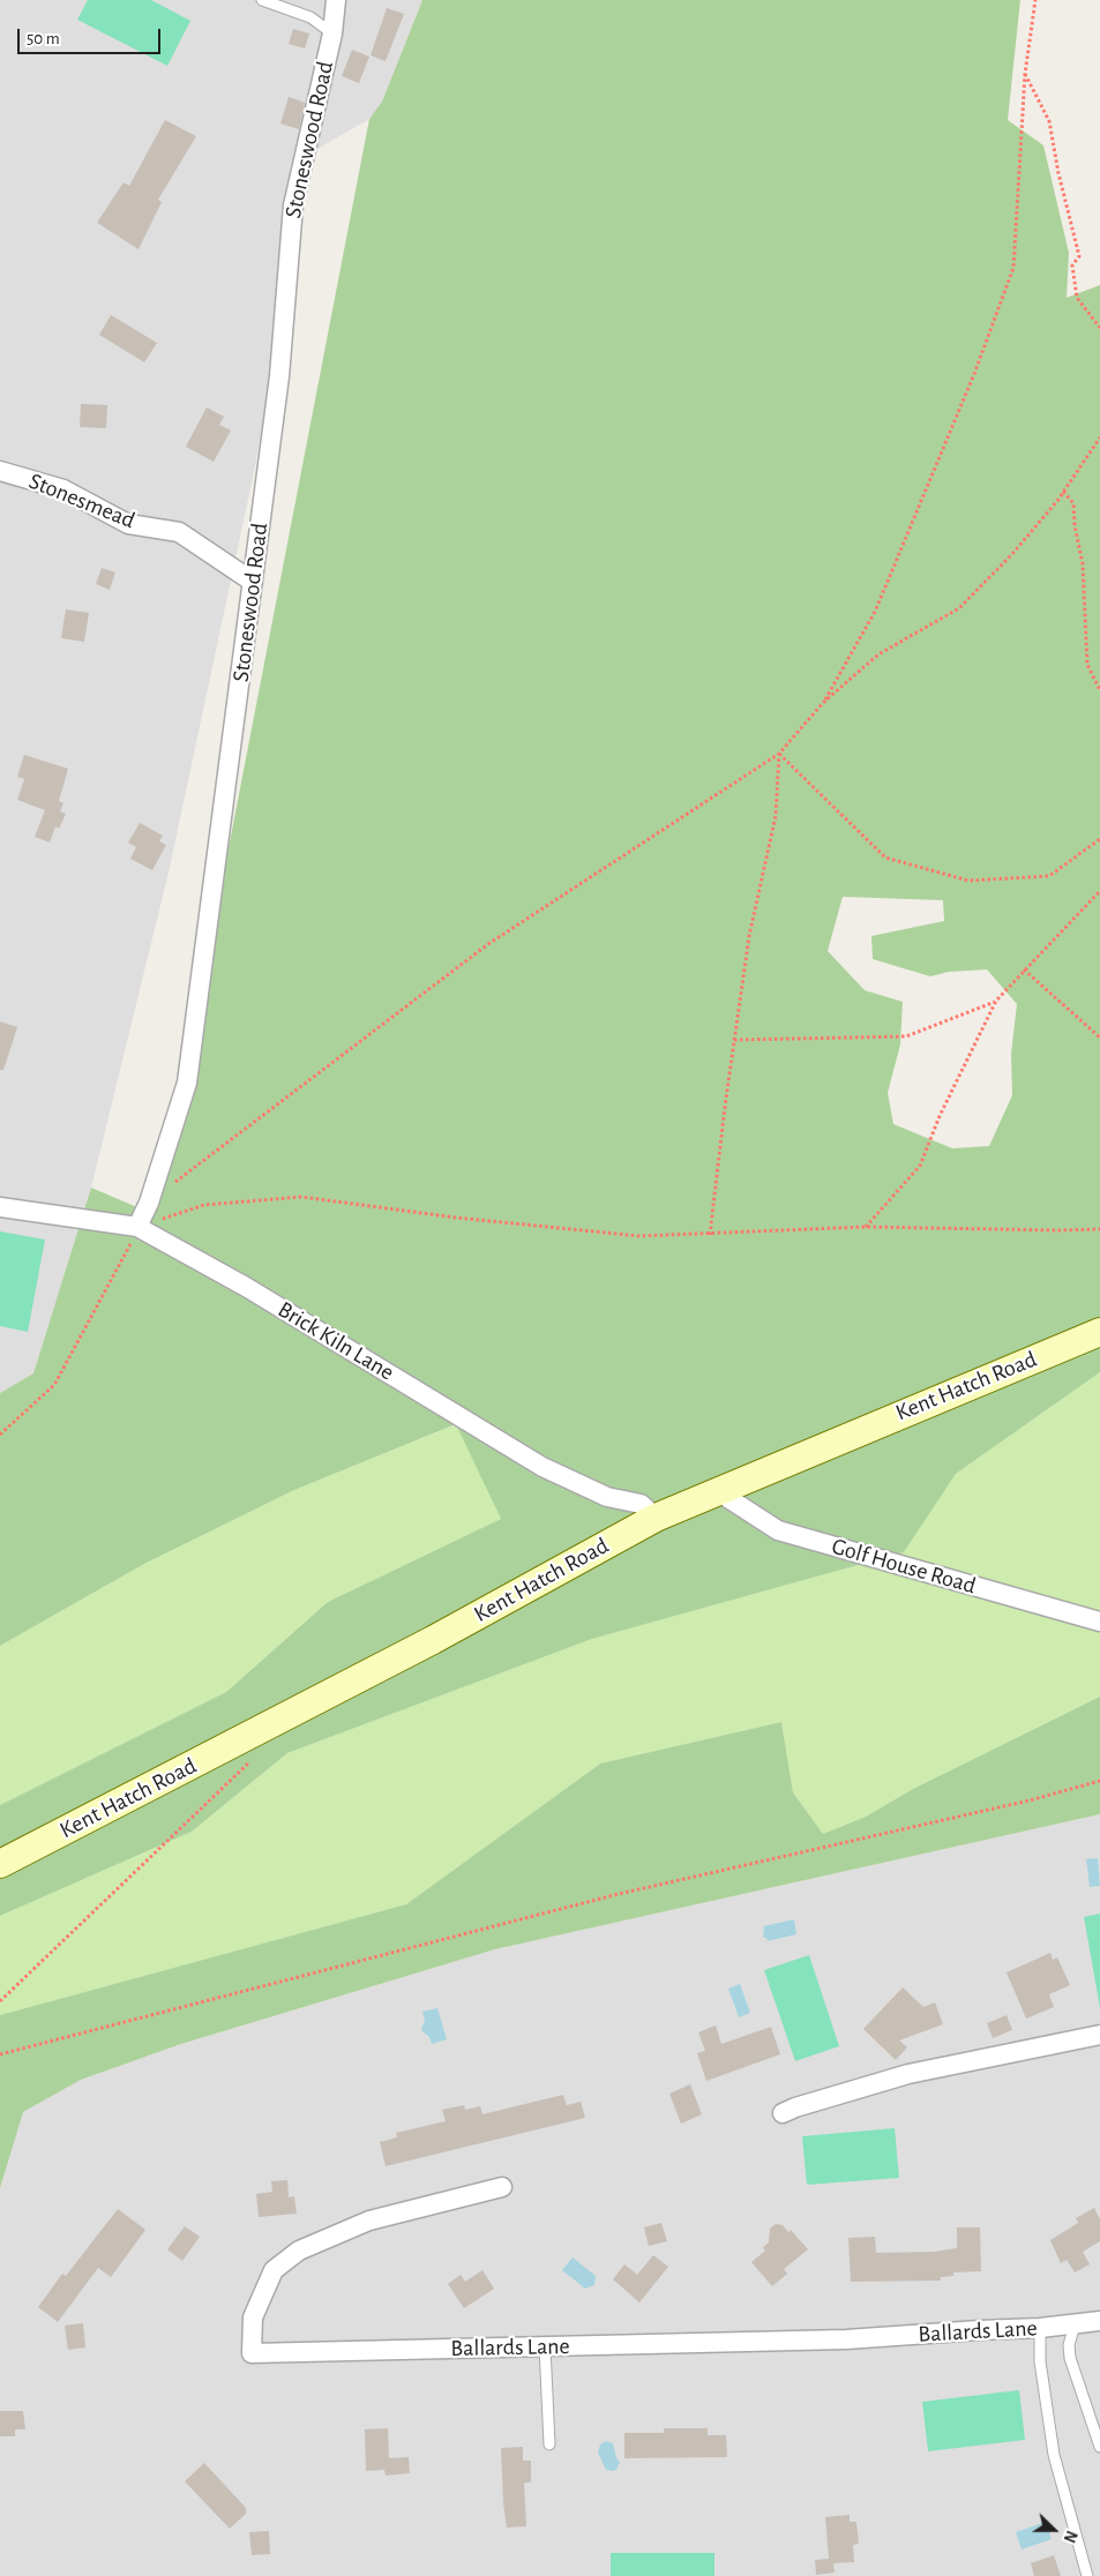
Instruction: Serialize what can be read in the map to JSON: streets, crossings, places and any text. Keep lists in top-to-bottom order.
{
  "streets": {
    "main road": ["Kent Hatch Road"],
    "street": [
      "Stoneswood Road",
      "Stonesmead",
      "Brick Kiln Lane",
      "Golf House Road",
      "Ballards Lane"
    ]
  },
  "crossings": [
    ["Stoneswood Road", "Stonesmead"],
    ["Stoneswood Road", "Brick Kiln Lane"],
    ["Brick Kiln Lane", "Kent Hatch Road"],
    ["Kent Hatch Road", "Golf House Road"]
  ],
  "scale_bar": "50 m",
  "north": "right"
}
